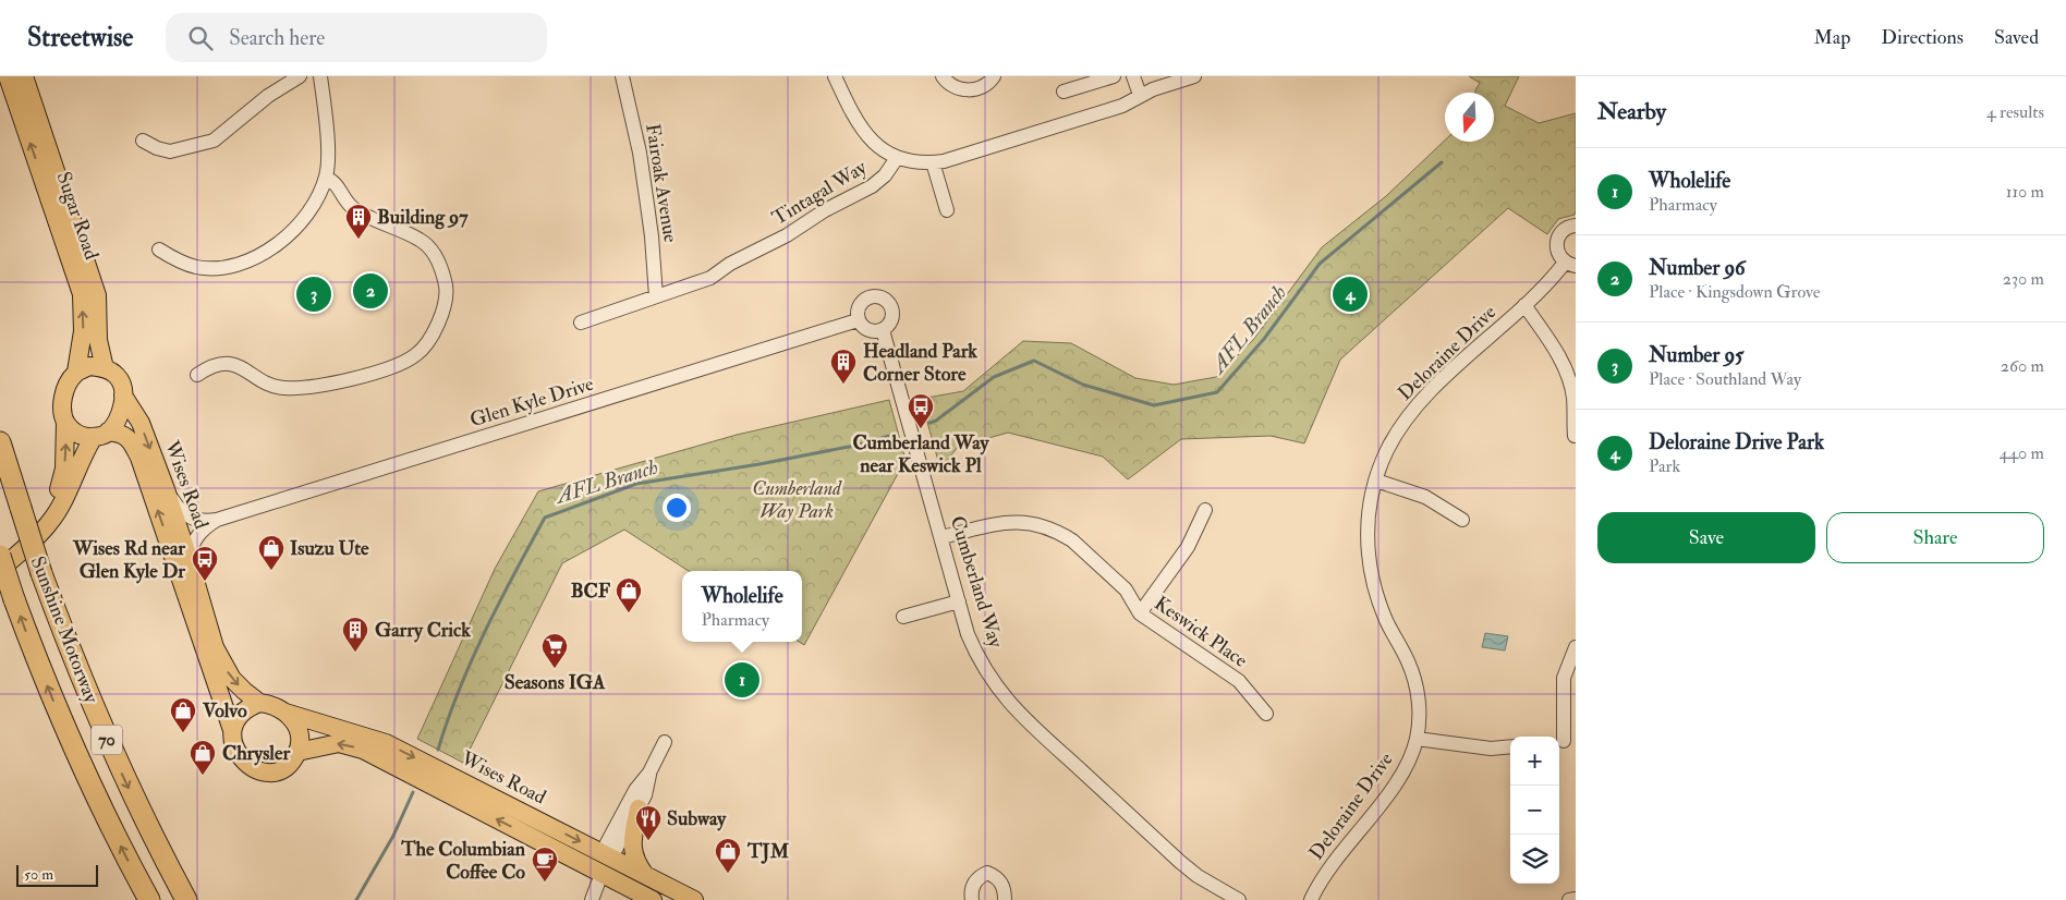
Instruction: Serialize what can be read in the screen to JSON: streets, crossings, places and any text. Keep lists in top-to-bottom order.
{
  "streets": {
    "highway": ["Sunshine Motorway", "70"],
    "main road": ["Sugar Road", "Wises Road"],
    "street": [
      "Fairoak Avenue",
      "Tintagal Way",
      "Deloraine Drive",
      "Glen Kyle Drive",
      "Cumberland Way",
      "Keswick Place"
    ]
  },
  "crossings": [
    ["Fairoak Avenue", "Tintagal Way"],
    ["Sugar Road", "Wises Road"],
    ["Glen Kyle Drive", "Cumberland Way"],
    ["Cumberland Way", "Keswick Place"]
  ],
  "water": ["AFL Branch"],
  "parks": ["Cumberland Way Park"],
  "places": {
    "building": ["Building 97", "Headland Park Corner Store", "Garry Crick"],
    "bus stop": ["Cumberland Way near Keswick Pl", "Wises Rd near Glen Kyle Dr"],
    "shop": [
      "Isuzu Ute",
      "BCF",
      "Volvo",
      "Chrysler",
      "TJM"
    ],
    "supermarket": ["Seasons IGA"],
    "restaurant": ["Subway"],
    "cafe": ["The Columbian Coffee Co"]
  },
  "scale_bar": "50 m",
  "north": "bottom",
  "page": {
    "header": "Streetwise",
    "search": "Search here",
    "nav": ["Map", "Directions", "Saved"],
    "heading": ["Nearby", "4 results"],
    "list": [
      {
        "mark": "1",
        "name": "Wholelife",
        "note": "Pharmacy",
        "value": "110 m"
      },
      {
        "mark": "2",
        "name": "Number 96",
        "note": "Place · Kingsdown Grove",
        "value": "230 m"
      },
      {
        "mark": "3",
        "name": "Number 95",
        "note": "Place · Southland Way",
        "value": "260 m"
      },
      {
        "mark": "4",
        "name": "Deloraine Drive Park",
        "note": "Park",
        "value": "440 m"
      }
    ],
    "pins": [
      "2",
      "3",
      "4",
      "1"
    ],
    "buttons": ["Save", "Share"],
    "popup": ["Wholelife", "Pharmacy"],
    "map_buttons": ["+", "−"],
    "scale": "50 m"
  }
}
